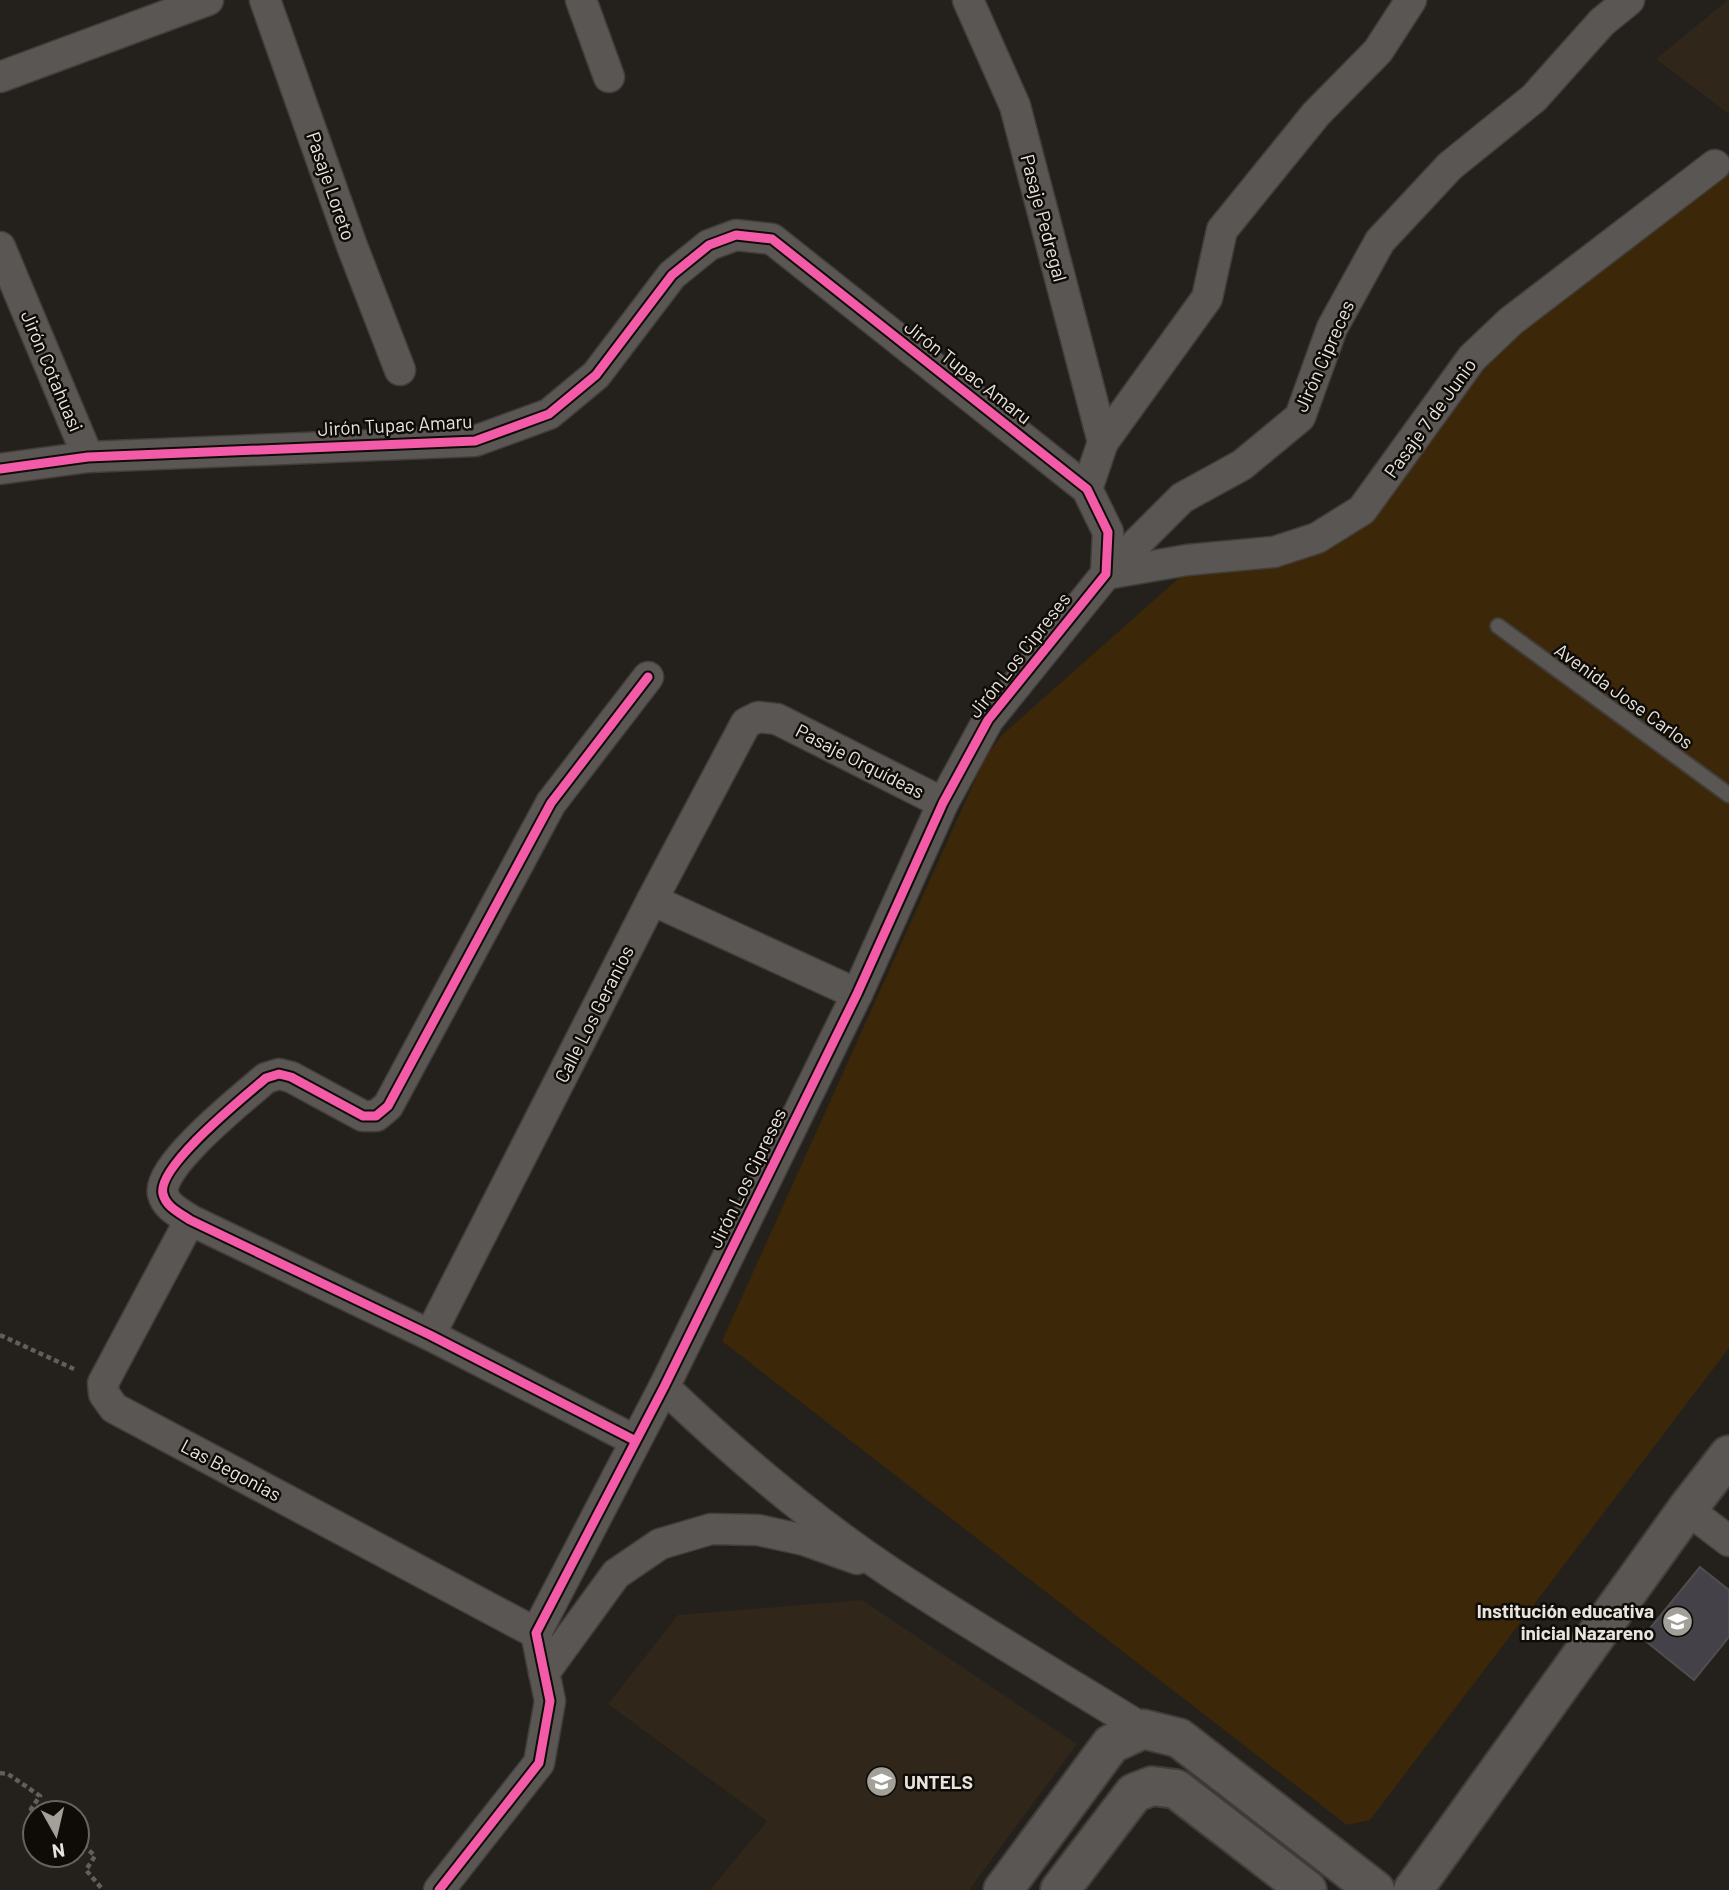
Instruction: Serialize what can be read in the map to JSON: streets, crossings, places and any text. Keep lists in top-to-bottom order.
{
  "streets": {
    "street": [
      "Pasaje Loreto",
      "Pasaje Pedregal",
      "Jirón Cipreces",
      "Jirón Cotahuasi",
      "Jirón Tupac Amaru",
      "Pasaje 7 de Junio",
      "Jirón Los Cipreses",
      "Pasaje Orquídeas",
      "Calle Los Geranios",
      "Las Begonias"
    ],
    "lane": ["Avenida Jose Carlos"]
  },
  "crossings": [
    ["Jirón Cipreces", "Pasaje 7 de Junio"],
    ["Jirón Cipreces", "Jirón Los Cipreses"],
    ["Jirón Cotahuasi", "Jirón Tupac Amaru"],
    ["Pasaje 7 de Junio", "Jirón Los Cipreses"],
    ["Jirón Los Cipreses", "Pasaje Orquídeas"],
    ["Jirón Los Cipreses", "Las Begonias"],
    ["Pasaje Orquídeas", "Calle Los Geranios"]
  ],
  "places": {
    "school or university": ["Institución educativa inicial Nazareno", "UNTELS"]
  },
  "north": "bottom"
}
